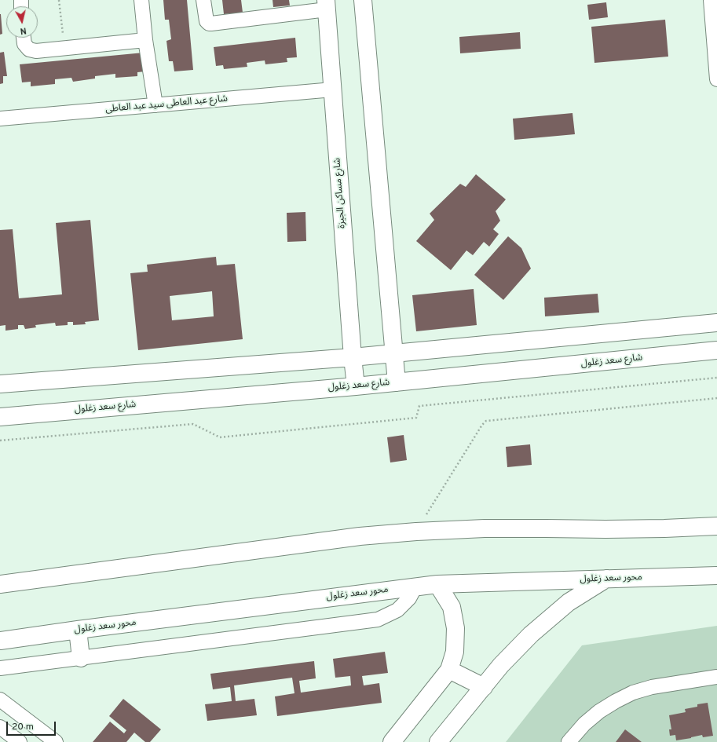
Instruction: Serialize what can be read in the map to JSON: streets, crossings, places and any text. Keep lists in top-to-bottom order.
{
  "streets": {
    "street": [
      "شارع عبد العاطى سيد عبد العاطى",
      "شارع مساكن الجيزة",
      "شارع سعد زغلول",
      "محور سعد زغلول"
    ]
  },
  "crossings": [
    ["شارع عبد العاطى سيد عبد العاطى", "شارع مساكن الجيزة"],
    ["شارع مساكن الجيزة", "شارع سعد زغلول"]
  ],
  "scale_bar": "20 m",
  "north": "bottom"
}
